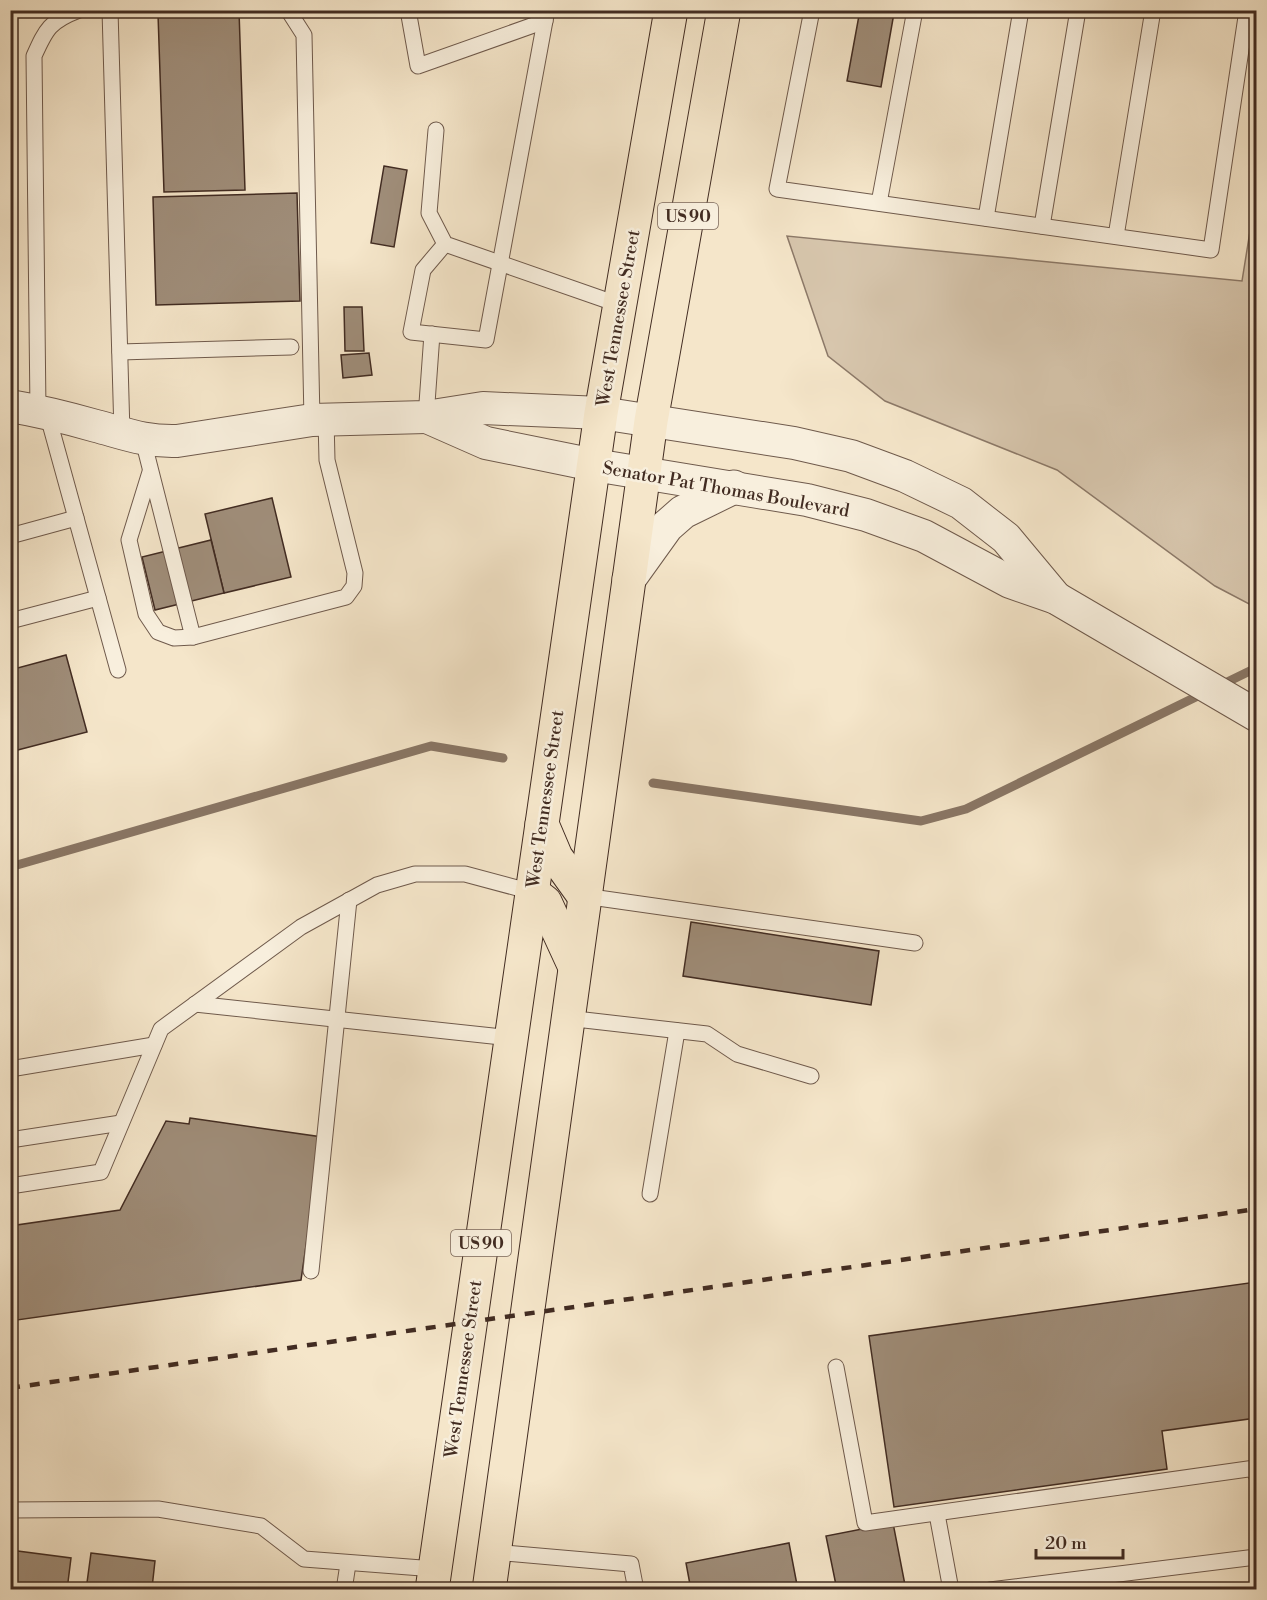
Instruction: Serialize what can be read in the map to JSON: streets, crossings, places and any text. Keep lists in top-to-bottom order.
{
  "streets": {
    "main road": ["US 90", "West Tennessee Street"],
    "street": ["Senator Pat Thomas Boulevard"]
  },
  "crossings": [
    ["US 90", "Senator Pat Thomas Boulevard"],
    ["West Tennessee Street", "Senator Pat Thomas Boulevard"]
  ],
  "scale_bar": "20 m"
}
